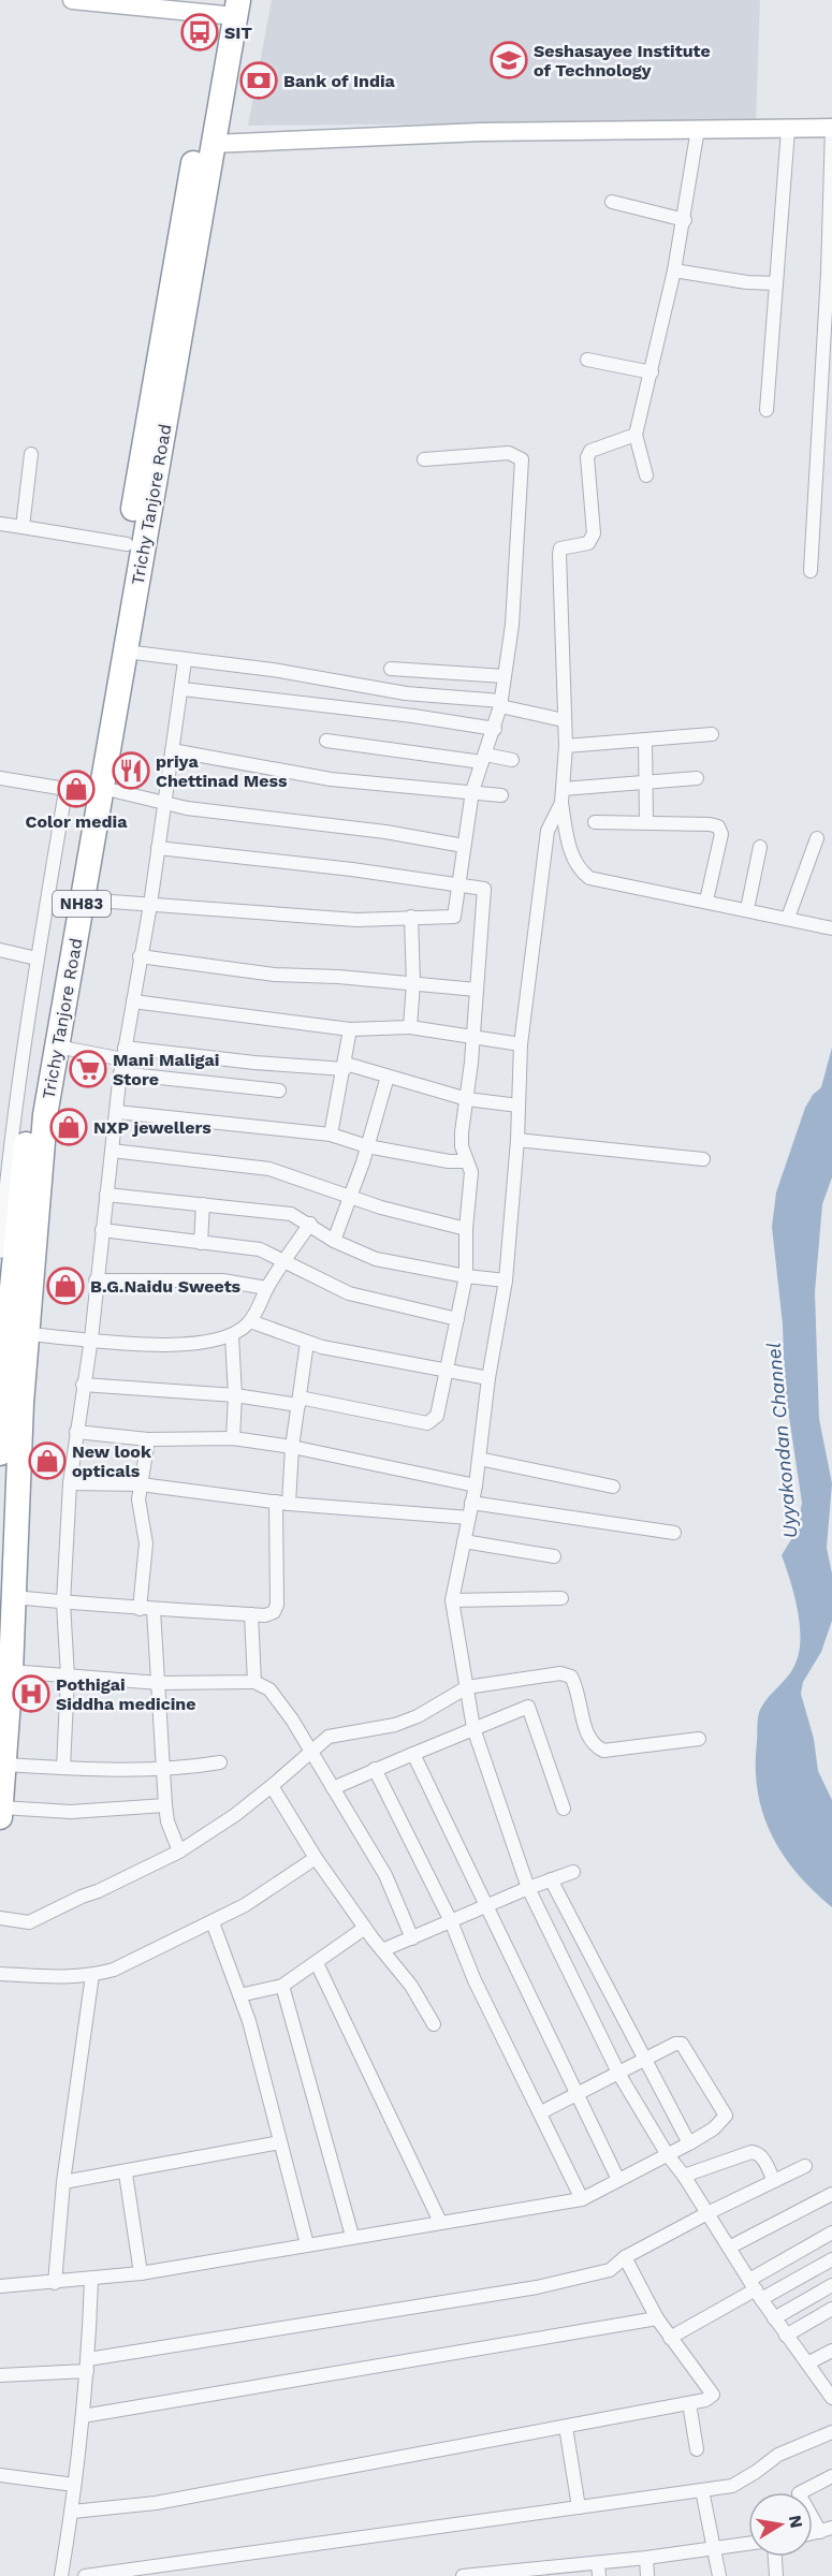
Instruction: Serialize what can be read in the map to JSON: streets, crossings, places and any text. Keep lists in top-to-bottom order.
{
  "streets": {
    "highway": ["Trichy Tanjore Road", "NH83"]
  },
  "water": ["Uyyakondan Channel"],
  "places": {
    "bus stop": ["SIT"],
    "school or university": ["Seshasayee Institute of Technology"],
    "bank": ["Bank of India"],
    "restaurant": ["priya Chettinad Mess"],
    "shop": [
      "Color media",
      "NXP jewellers",
      "B.G.Naidu Sweets",
      "New look opticals"
    ],
    "supermarket": ["Mani Maligai Store"],
    "hospital": ["Pothigai Siddha medicine"]
  },
  "north": "right"
}
